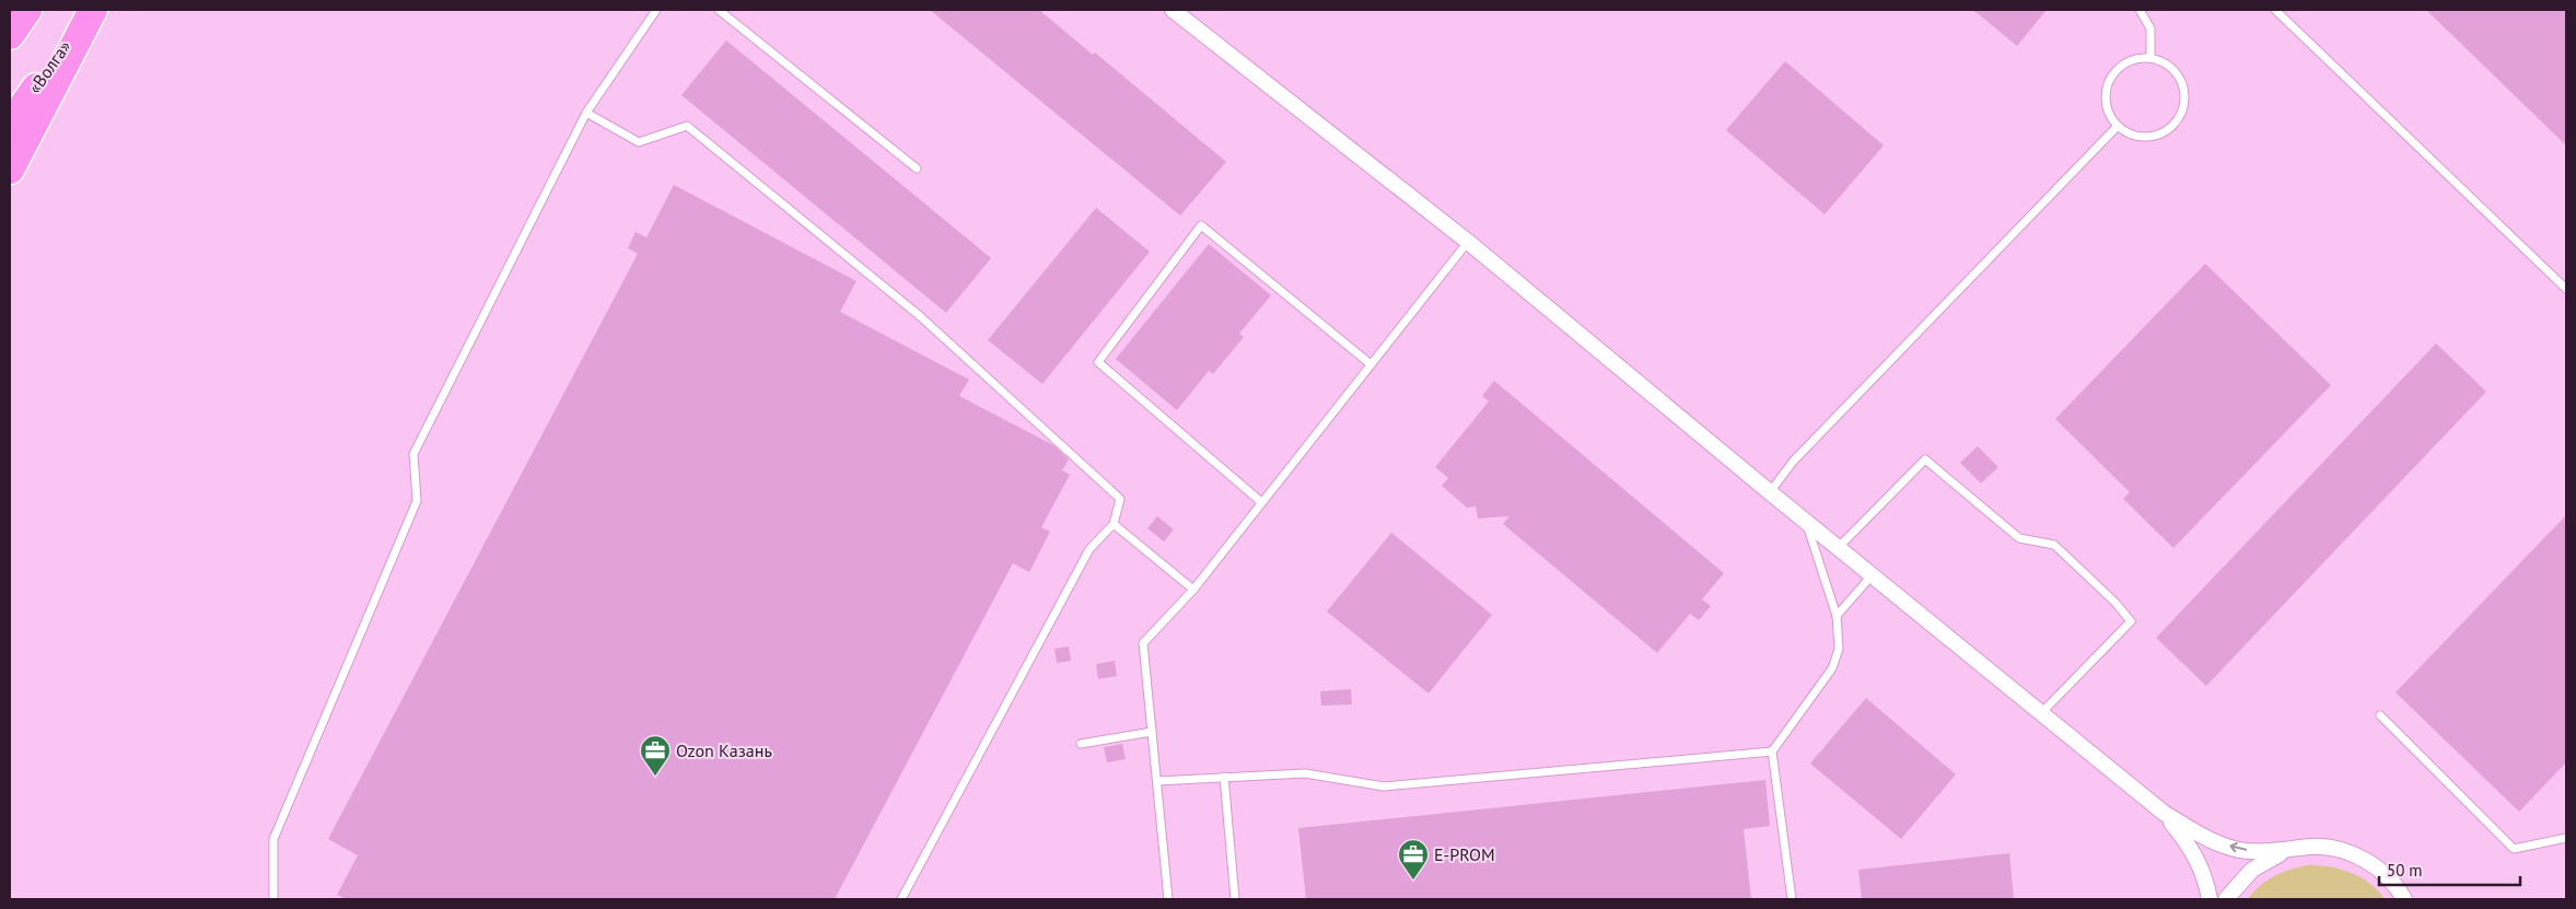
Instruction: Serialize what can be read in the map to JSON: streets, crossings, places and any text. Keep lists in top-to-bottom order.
{
  "streets": {
    "highway": ["«Волга»"]
  },
  "places": {
    "office": ["Ozon Казань", "E-PROM"]
  },
  "scale_bar": "50 m"
}
